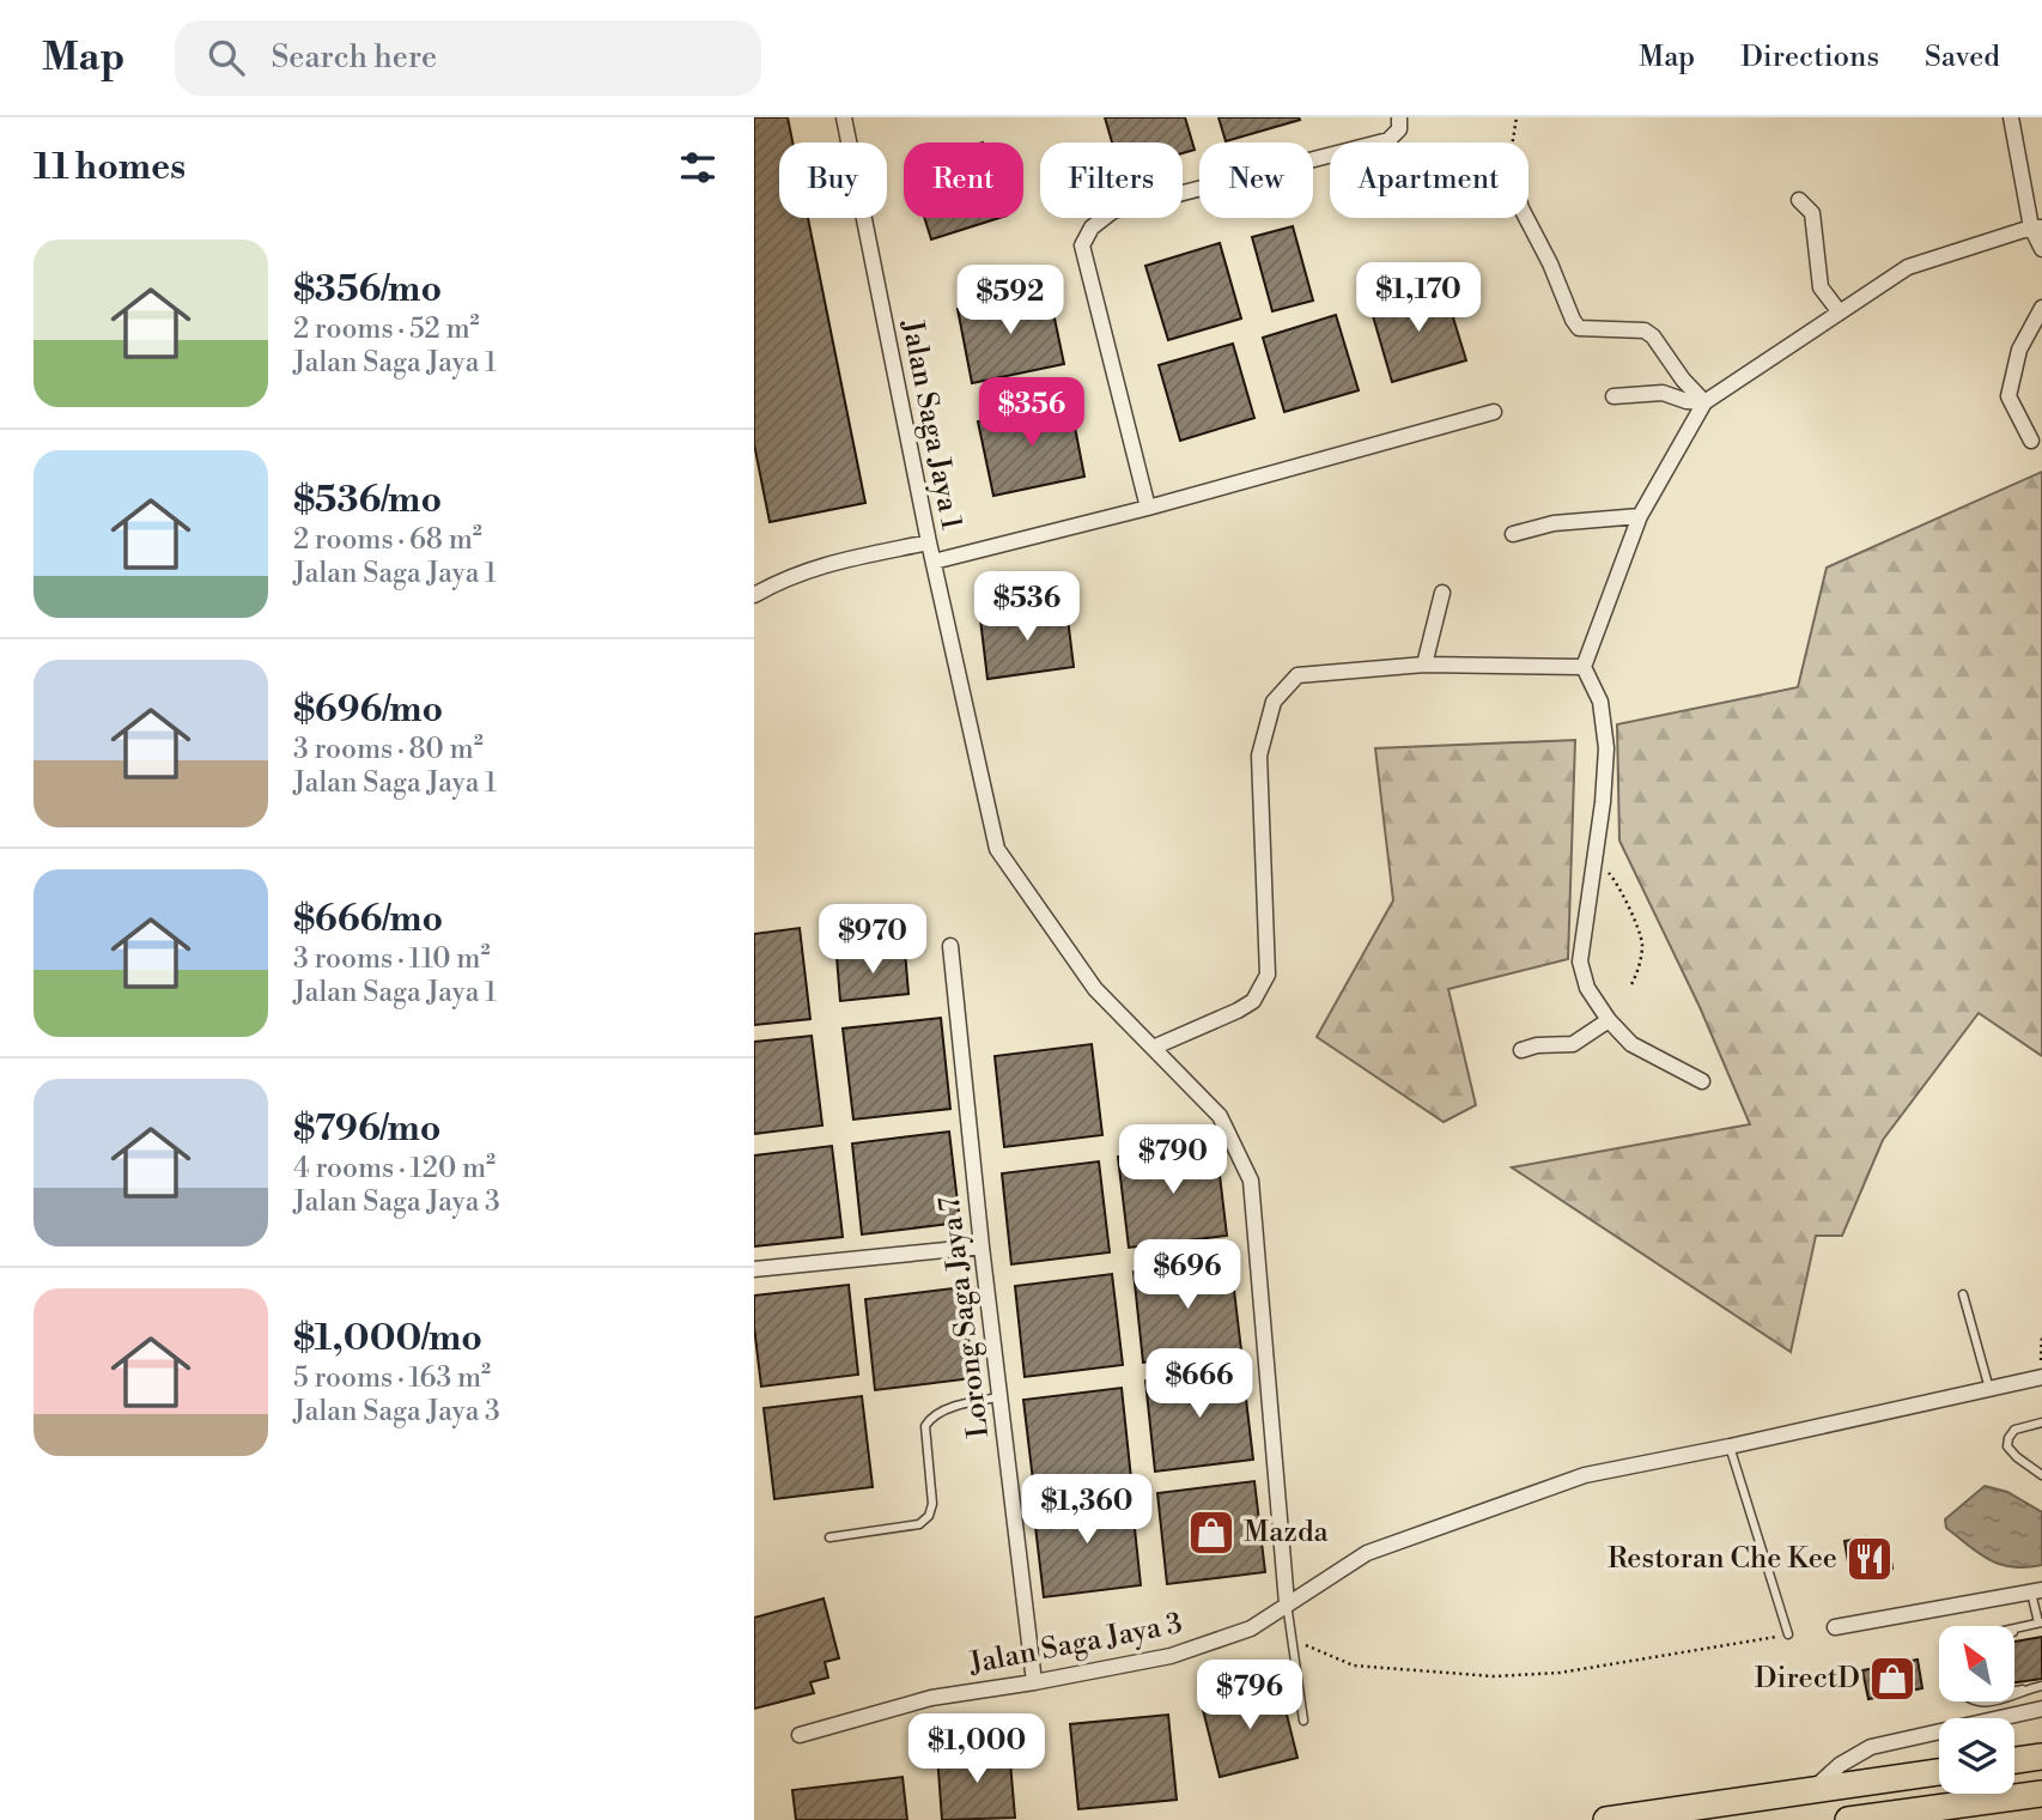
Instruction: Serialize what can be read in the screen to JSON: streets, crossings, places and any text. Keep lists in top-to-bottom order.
{
  "streets": {
    "street": ["Jalan Saga Jaya 1", "Lorong Saga Jaya 7", "Jalan Saga Jaya 3"]
  },
  "crossings": [
    ["Jalan Saga Jaya 1", "Jalan Saga Jaya 3"],
    ["Lorong Saga Jaya 7", "Jalan Saga Jaya 3"]
  ],
  "places": {
    "shop": ["Mazda", "DirectD"],
    "restaurant": ["Restoran Che Kee"]
  },
  "north": "top left",
  "page": {
    "header": "Map",
    "search": "Search here",
    "nav": ["Map", "Directions", "Saved"],
    "heading": "11 homes",
    "chip": [
      "Buy",
      "Rent",
      "Filters",
      "New",
      "Apartment"
    ],
    "list": [
      {
        "name": "$356/mo",
        "note": "2 rooms · 52 m² · Jalan Saga Jaya 1"
      },
      {
        "name": "$536/mo",
        "note": "2 rooms · 68 m² · Jalan Saga Jaya 1"
      },
      {
        "name": "$696/mo",
        "note": "3 rooms · 80 m² · Jalan Saga Jaya 1"
      },
      {
        "name": "$666/mo",
        "note": "3 rooms · 110 m² · Jalan Saga Jaya 1"
      },
      {
        "name": "$796/mo",
        "note": "4 rooms · 120 m² · Jalan Saga Jaya 3"
      },
      {
        "name": "$1,000/mo",
        "note": "5 rooms · 163 m² · Jalan Saga Jaya 3"
      }
    ],
    "price": [
      "$1,170",
      "$592",
      "$356",
      "$536",
      "$970",
      "$790",
      "$696",
      "$666",
      "$1,360",
      "$796",
      "$1,000"
    ]
  }
}
